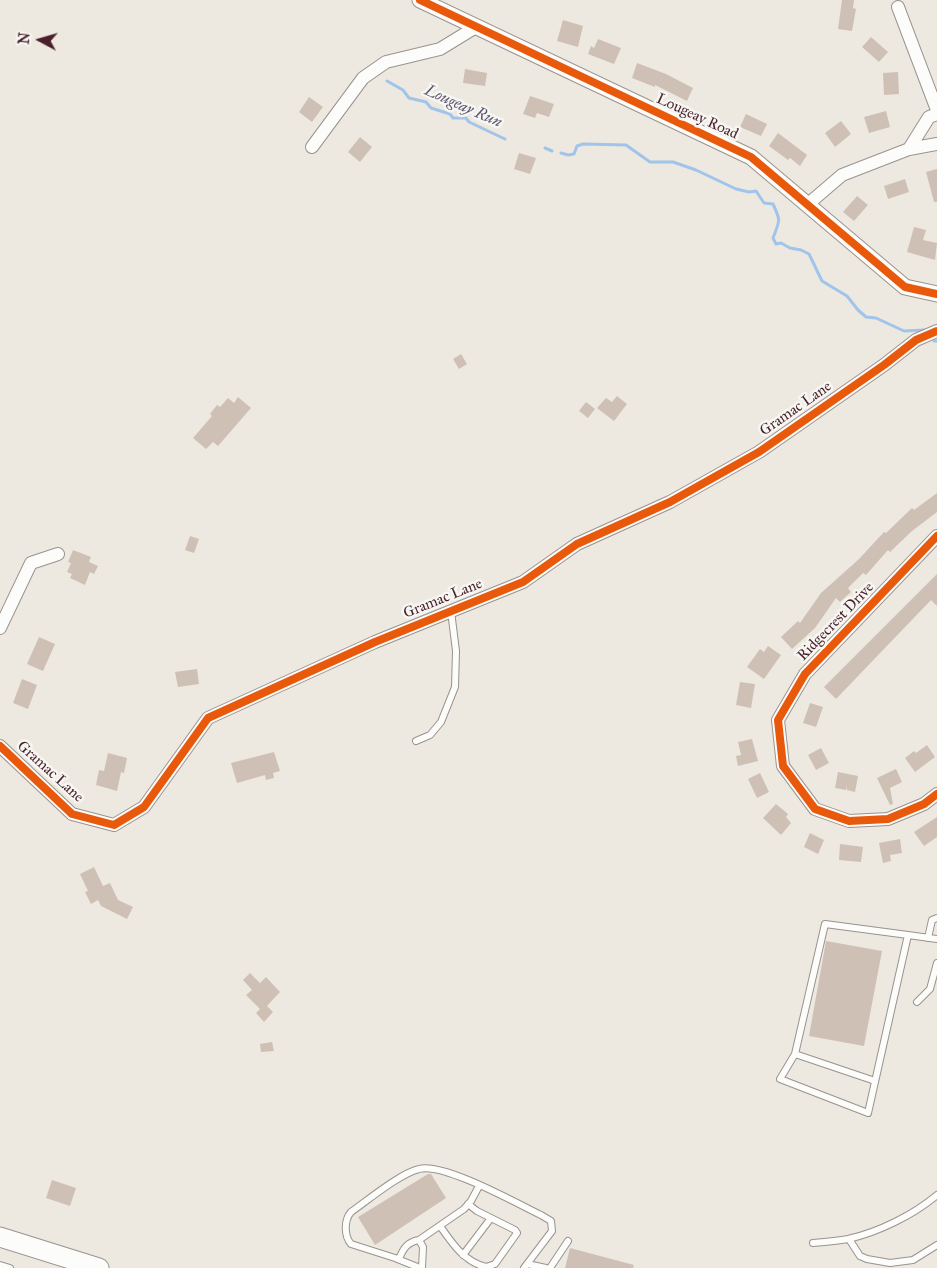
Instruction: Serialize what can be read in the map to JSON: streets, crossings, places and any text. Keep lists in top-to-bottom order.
{
  "streets": {
    "street": ["Lougeay Road", "Gramac Lane", "Ridgecrest Drive"]
  },
  "water": ["Lougeay Run"],
  "north": "left"
}
